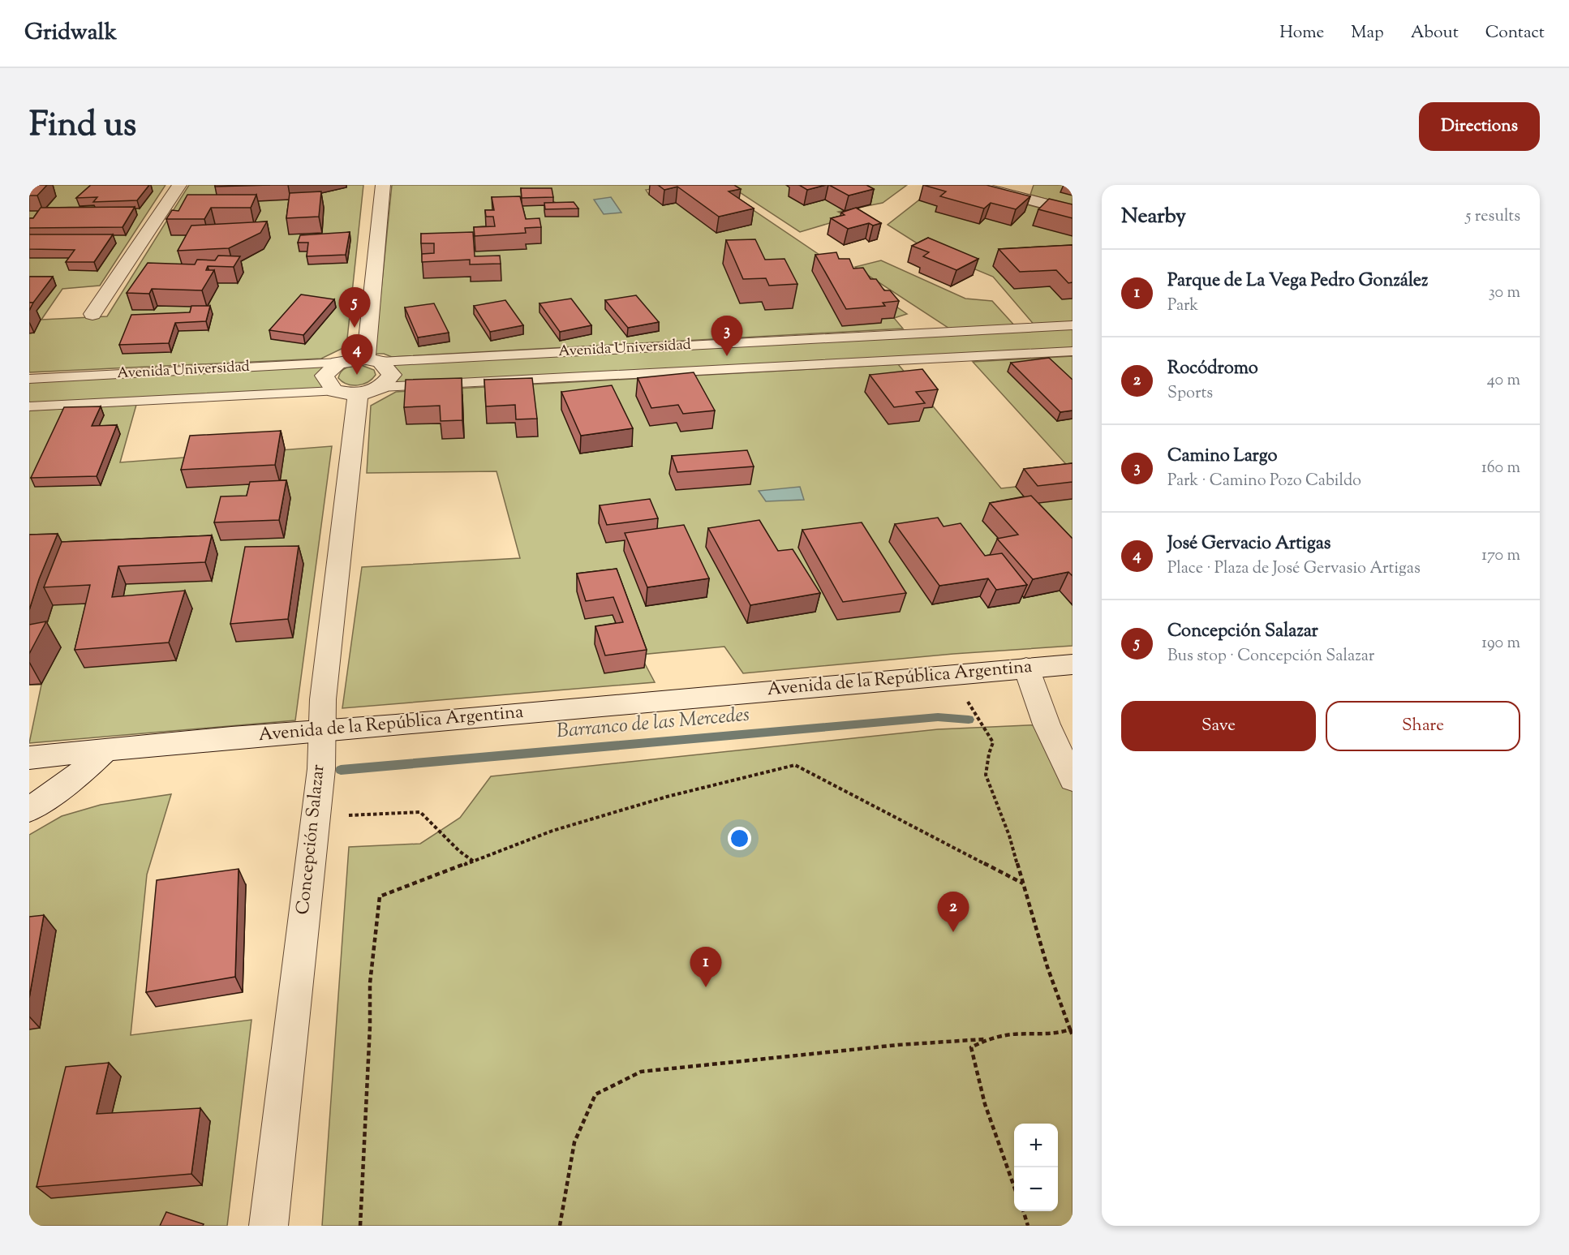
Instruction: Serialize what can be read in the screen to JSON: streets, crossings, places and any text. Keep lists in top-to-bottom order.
{
  "streets": {
    "street": ["Avenida de la República Argentina", "Concepción Salazar"],
    "lane": ["Avenida Universidad"]
  },
  "crossings": [
    ["Avenida de la República Argentina", "Concepción Salazar"]
  ],
  "water": ["Barranco de las Mercedes"],
  "page": {
    "header": "Gridwalk",
    "nav": [
      "Home",
      "Map",
      "About",
      "Contact"
    ],
    "title": "Find us",
    "buttons": [
      "Directions",
      ["Save", "Share"]
    ],
    "heading": ["Nearby", "5 results"],
    "list": [
      {
        "mark": "1",
        "name": "Parque de La Vega Pedro González",
        "note": "Park",
        "value": "30 m"
      },
      {
        "mark": "2",
        "name": "Rocódromo",
        "note": "Sports",
        "value": "40 m"
      },
      {
        "mark": "3",
        "name": "Camino Largo",
        "note": "Park · Camino Pozo Cabildo",
        "value": "160 m"
      },
      {
        "mark": "4",
        "name": "José Gervacio Artigas",
        "note": "Place · Plaza de José Gervasio Artigas",
        "value": "170 m"
      },
      {
        "mark": "5",
        "name": "Concepción Salazar",
        "note": "Bus stop · Concepción Salazar",
        "value": "190 m"
      }
    ],
    "pins": [
      "5",
      "3",
      "4",
      "2",
      "1"
    ],
    "map_buttons": ["+", "−"]
  }
}
